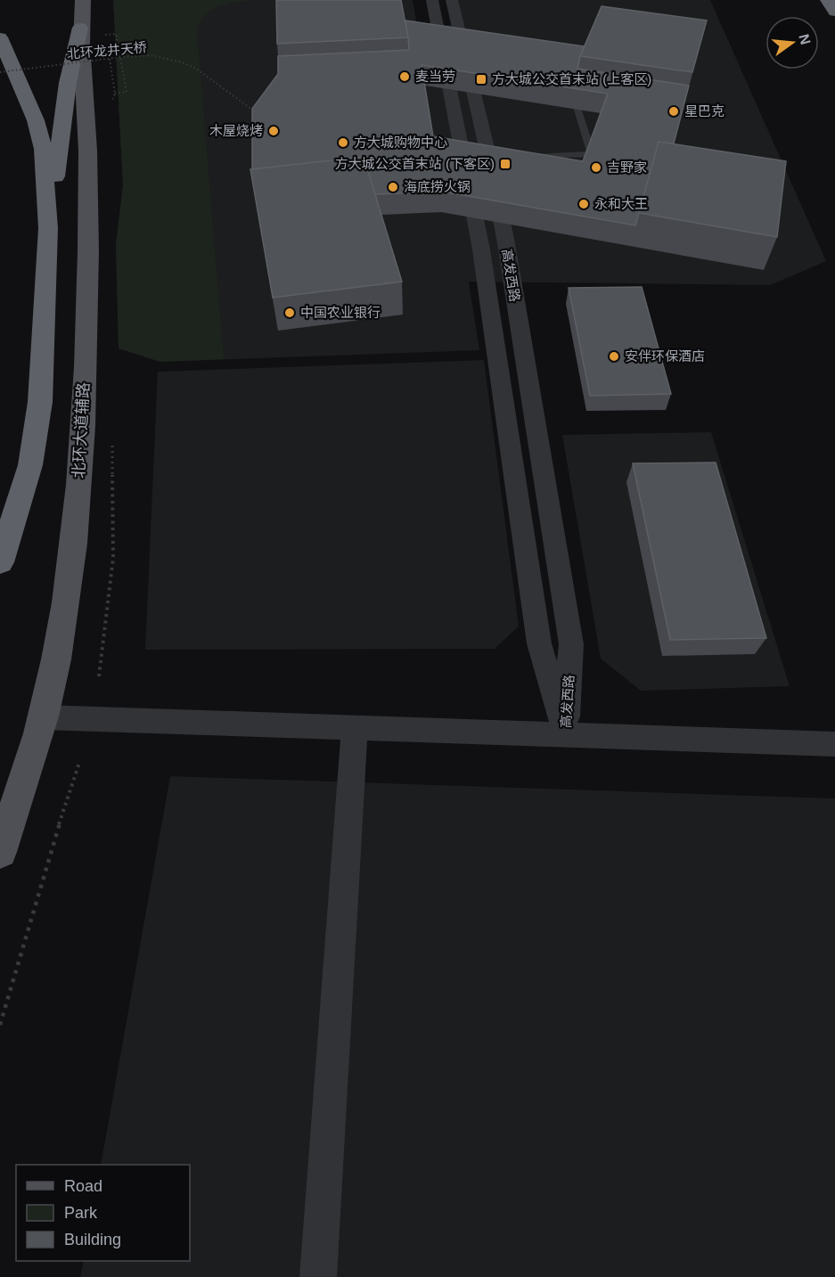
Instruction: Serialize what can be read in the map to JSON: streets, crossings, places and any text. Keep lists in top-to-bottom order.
{
  "streets": {
    "main road": ["北环大道辅路"],
    "street": ["高发西路"],
    "path": ["北环龙井天桥"]
  },
  "places": {
    "other": [
      "麦当劳",
      "星巴克",
      "木屋烧烤",
      "方大城购物中心",
      "吉野家",
      "海底捞火锅",
      "永和大王",
      "中国农业银行",
      "安伴环保酒店"
    ],
    "transit": ["方大城公交首末站 (上客区)", "方大城公交首末站 (下客区)"]
  },
  "legend": ["Road", "Park", "Building"],
  "north": "right"
}
